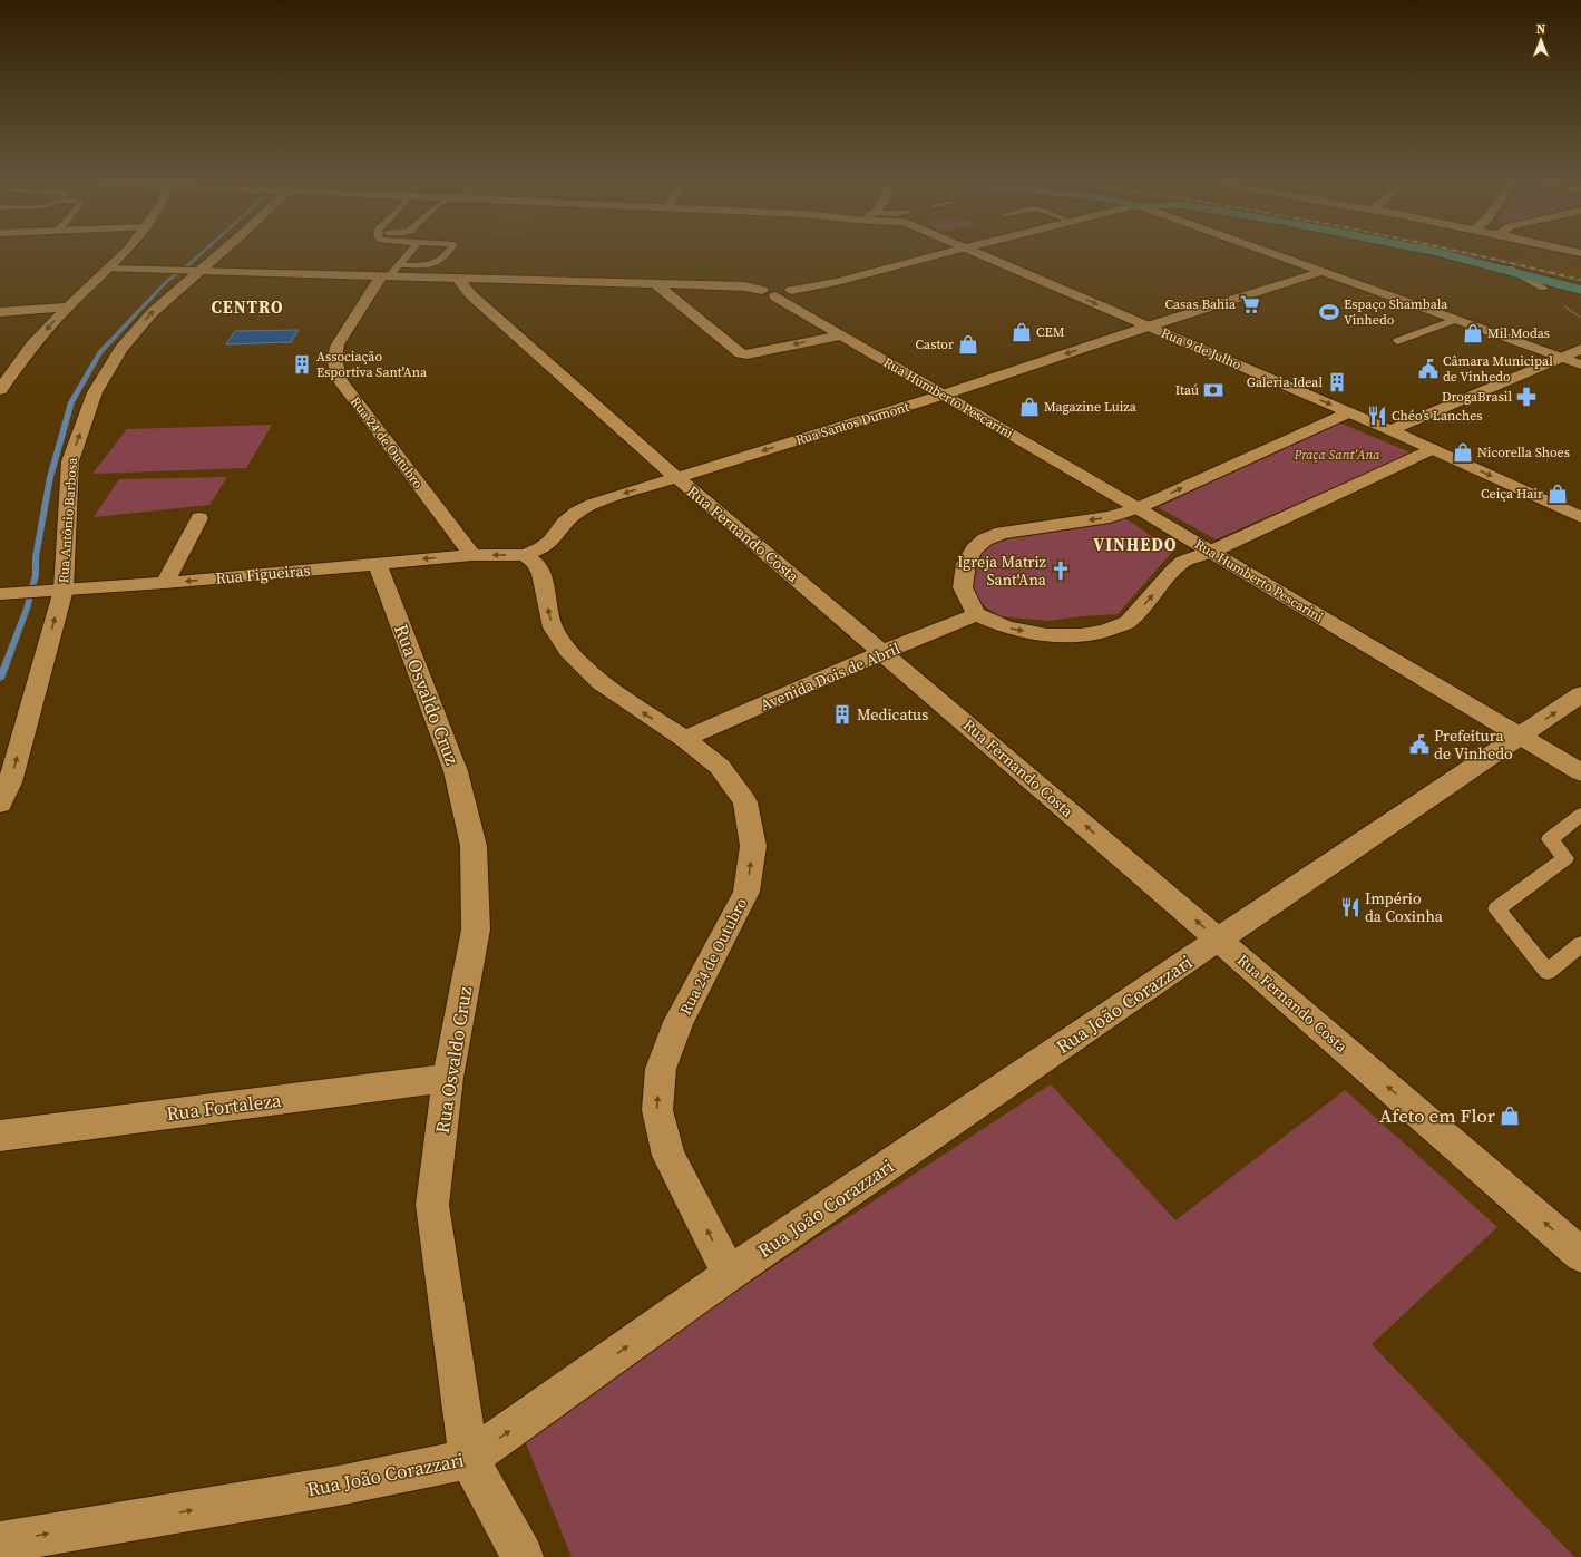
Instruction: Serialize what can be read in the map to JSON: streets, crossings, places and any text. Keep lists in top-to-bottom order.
{
  "streets": {
    "street": [
      "Rua 9 de Julho",
      "Rua Humberto Pescarini",
      "Rua Santos Dumont",
      "Rua 24 de Outubro",
      "Rua Antônio Barbosa",
      "Rua Fernando Costa",
      "Rua Figueiras",
      "Avenida Dois de Abril",
      "Rua Osvaldo Cruz",
      "Rua João Corazzari",
      "Rua Fortaleza"
    ]
  },
  "crossings": [
    ["Rua 9 de Julho", "Rua Santos Dumont"],
    ["Rua Humberto Pescarini", "Rua Santos Dumont"],
    ["Rua Humberto Pescarini", "Rua João Corazzari"],
    ["Rua Santos Dumont", "Rua 24 de Outubro"],
    ["Rua Santos Dumont", "Rua Fernando Costa"],
    ["Rua Santos Dumont", "Rua Figueiras"],
    ["Rua 24 de Outubro", "Rua Figueiras"],
    ["Rua 24 de Outubro", "Avenida Dois de Abril"],
    ["Rua 24 de Outubro", "Rua João Corazzari"],
    ["Rua Antônio Barbosa", "Rua Figueiras"],
    ["Rua Fernando Costa", "Avenida Dois de Abril"],
    ["Rua Fernando Costa", "Rua João Corazzari"],
    ["Rua Figueiras", "Rua Osvaldo Cruz"],
    ["Rua Osvaldo Cruz", "Rua João Corazzari"],
    ["Rua Osvaldo Cruz", "Rua Fortaleza"]
  ],
  "one_way": [
    "Rua 24 de Outubro",
    "Rua Fernando Costa",
    "Rua Figueiras",
    "Rua João Corazzari"
  ],
  "districts": ["CENTRO", "VINHEDO"],
  "parks": ["Praça Sant'Ana"],
  "places": {
    "supermarket": ["Casas Bahia"],
    "sports": ["Espaço Shambala Vinhedo"],
    "shop": [
      "CEM",
      "Mil Modas",
      "Castor",
      "Magazine Luiza",
      "Nicorella Shoes",
      "Ceiça Hair",
      "Afeto em Flor"
    ],
    "building": ["Associação Esportiva Sant'Ana", "Galeria Ideal", "Medicatus"],
    "public building": ["Câmara Municipal de Vinhedo", "Prefeitura de Vinhedo"],
    "bank": ["Itaú"],
    "pharmacy": ["DrogaBrasil"],
    "restaurant": ["Chéo’s Lanches", "Império da Coxinha"],
    "church": ["Igreja Matriz Sant'Ana"]
  },
  "north": "top"
}
